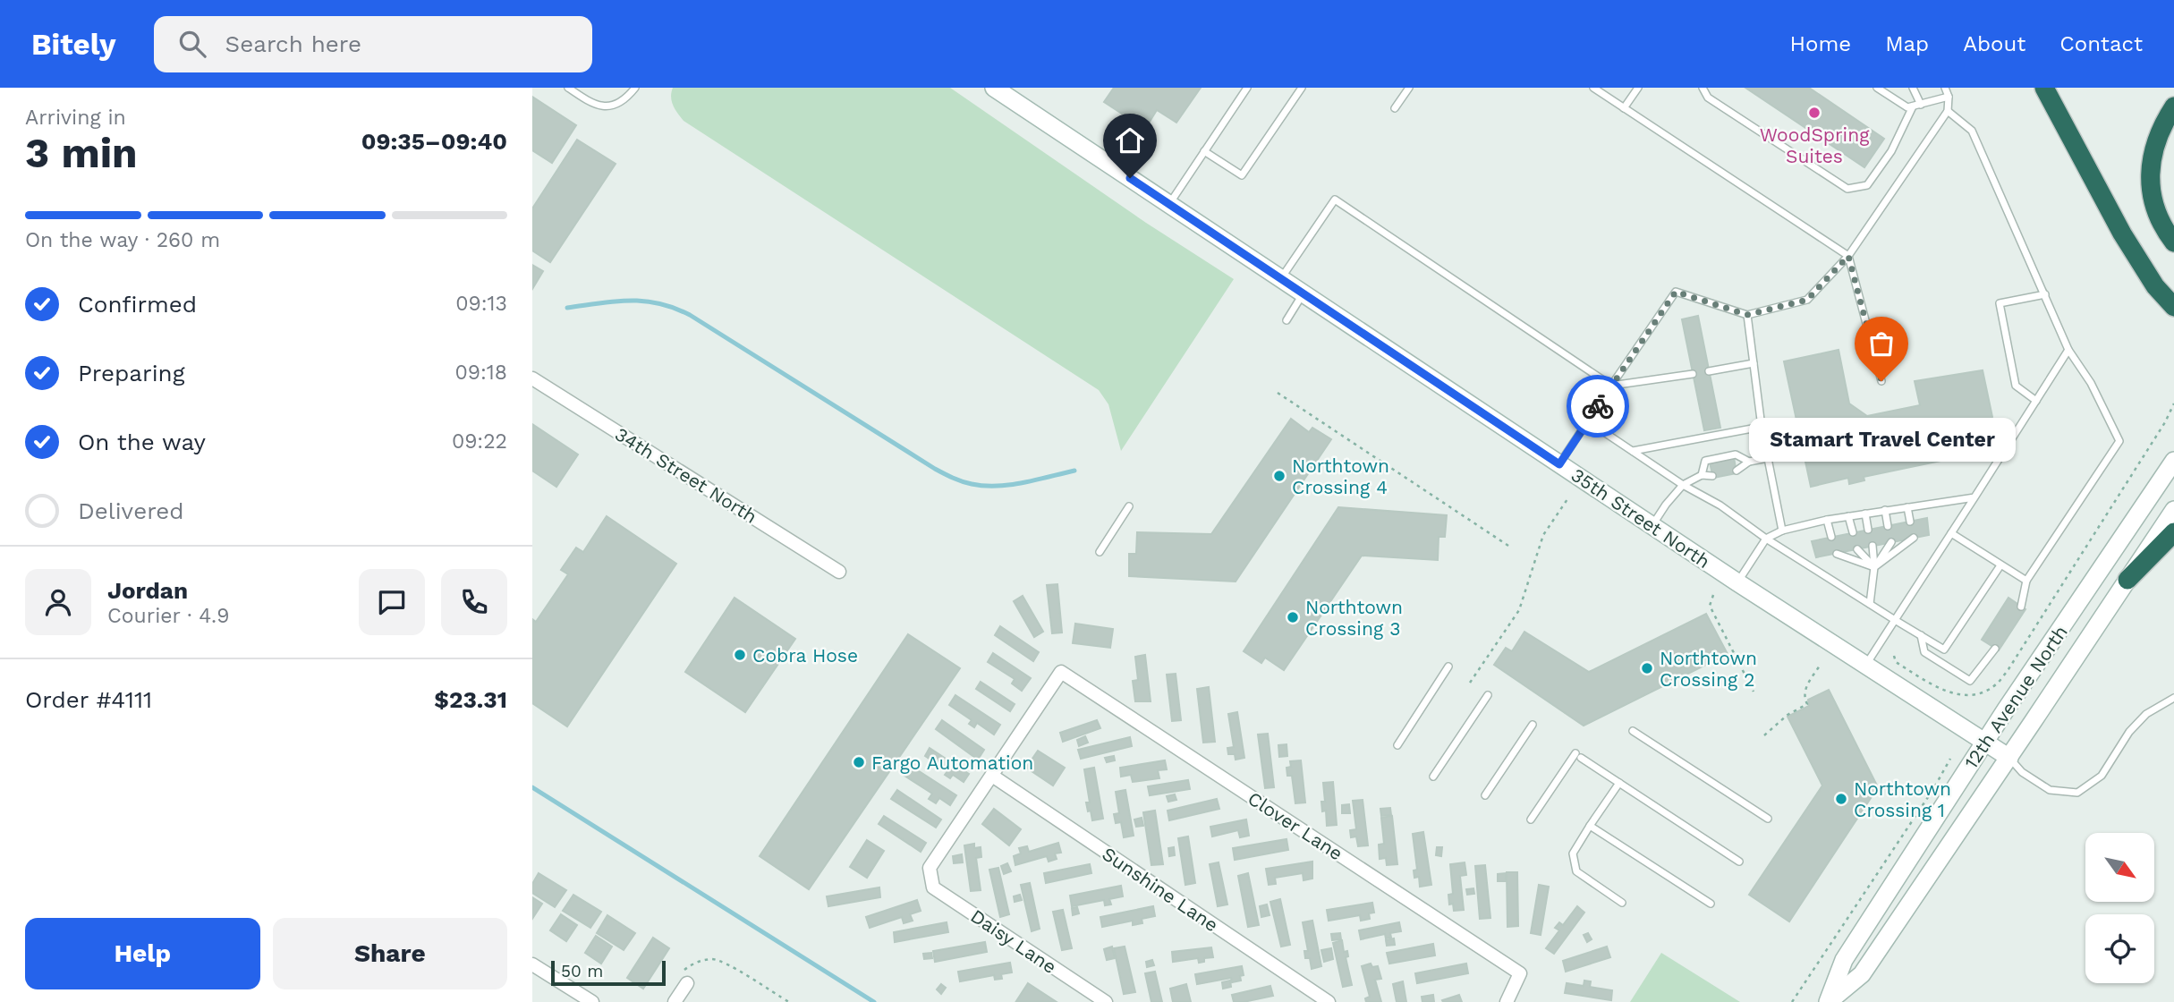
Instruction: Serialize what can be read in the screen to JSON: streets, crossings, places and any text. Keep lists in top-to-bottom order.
{
  "streets": {
    "main road": ["35th Street North", "12th Avenue North"],
    "street": [
      "34th Street North",
      "Clover Lane",
      "Sunshine Lane",
      "Daisy Lane"
    ]
  },
  "crossings": [
    ["35th Street North", "12th Avenue North"],
    ["Clover Lane", "Sunshine Lane"],
    ["Clover Lane", "Daisy Lane"],
    ["Sunshine Lane", "Daisy Lane"]
  ],
  "places": [
    "WoodSpring Suites",
    "Stamart Travel Center",
    "Northtown Crossing 4",
    "Northtown Crossing 3",
    "Cobra Hose",
    "Northtown Crossing 2",
    "Fargo Automation",
    "Northtown Crossing 1"
  ],
  "scale_bar": "50 m",
  "north": "bottom right",
  "page": {
    "header": "Bitely",
    "search": "Search here",
    "nav": [
      "Home",
      "Map",
      "About",
      "Contact"
    ],
    "heading": ["3 min", "Arriving in", "09:35–09:40"],
    "panel": [
      "Jordan",
      "Courier · 4.9",
      "Order #4111",
      "$23.31"
    ],
    "bar": "On the way · 260 m",
    "list": [
      ["Confirmed", "09:13"],
      ["Preparing", "09:18"],
      ["On the way", "09:22"],
      "Delivered"
    ],
    "bubble": "Stamart Travel Center",
    "buttons": ["Help", "Share"],
    "scale": "50 m"
  }
}
